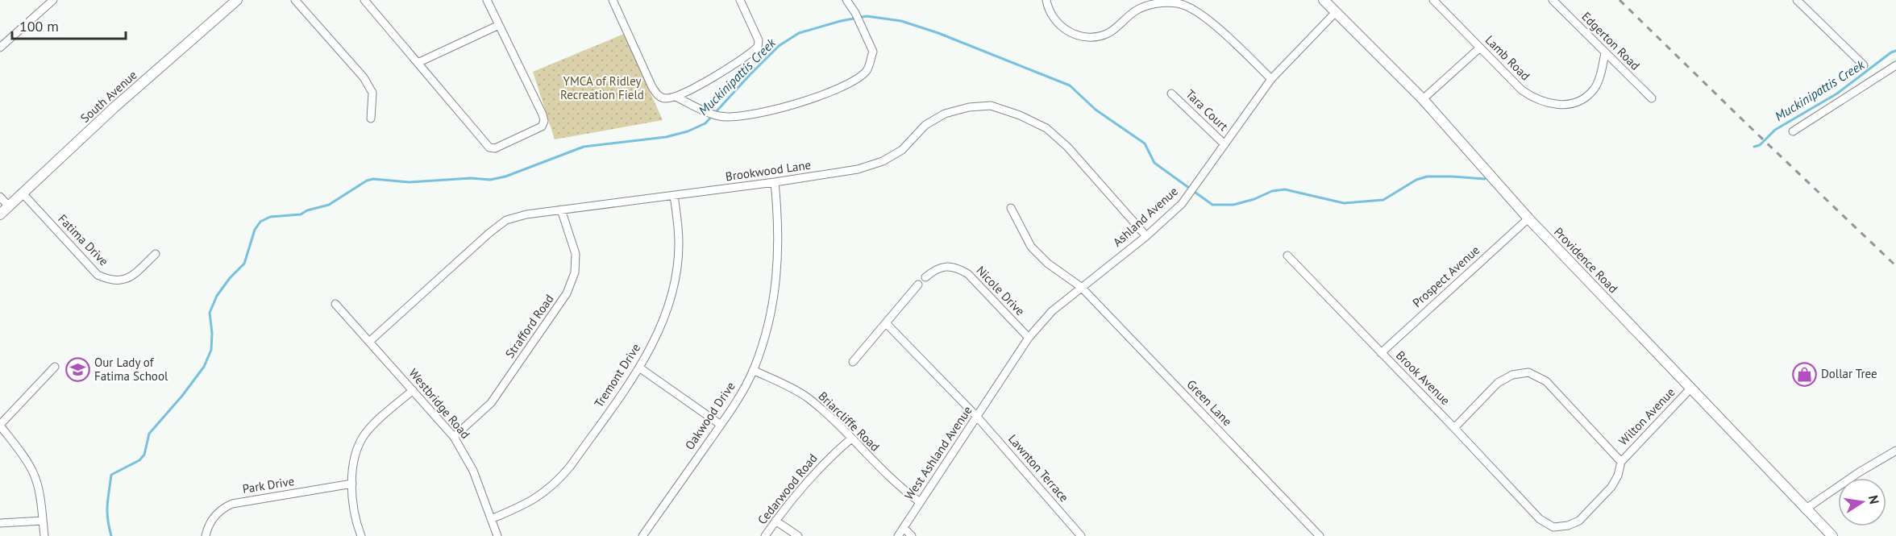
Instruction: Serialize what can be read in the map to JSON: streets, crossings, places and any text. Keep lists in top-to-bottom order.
{
  "streets": {
    "street": [
      "Edgerton Road",
      "Lamb Road",
      "South Avenue",
      "Tara Court",
      "Brookwood Lane",
      "Ashland Avenue",
      "Fatima Drive",
      "Providence Road",
      "Prospect Avenue",
      "Nicole Drive",
      "Strafford Road",
      "Tremont Drive",
      "Brook Avenue",
      "Green Lane",
      "Westbridge Road",
      "Oakwood Drive",
      "Wilton Avenue",
      "Briarcliffe Road",
      "West Ashland Avenue",
      "Lawnton Terrace",
      "Park Drive",
      "Cedarwood Road"
    ]
  },
  "crossings": [
    ["Edgerton Road", "Lamb Road"],
    ["South Avenue", "Fatima Drive"],
    ["Tara Court", "Ashland Avenue"],
    ["Brookwood Lane", "Ashland Avenue"],
    ["Brookwood Lane", "Strafford Road"],
    ["Brookwood Lane", "Tremont Drive"],
    ["Brookwood Lane", "Westbridge Road"],
    ["Brookwood Lane", "Oakwood Drive"],
    ["Ashland Avenue", "Providence Road"],
    ["Ashland Avenue", "Nicole Drive"],
    ["Ashland Avenue", "Green Lane"],
    ["Ashland Avenue", "West Ashland Avenue"],
    ["Providence Road", "Prospect Avenue"],
    ["Providence Road", "Wilton Avenue"],
    ["Prospect Avenue", "Brook Avenue"],
    ["Strafford Road", "Westbridge Road"],
    ["Tremont Drive", "Westbridge Road"],
    ["Brook Avenue", "Wilton Avenue"],
    ["Oakwood Drive", "Briarcliffe Road"],
    ["Briarcliffe Road", "West Ashland Avenue"],
    ["Briarcliffe Road", "Cedarwood Road"],
    ["West Ashland Avenue", "Lawnton Terrace"]
  ],
  "water": ["Muckinipattis Creek"],
  "parks": ["YMCA of Ridley Recreation Field"],
  "places": {
    "school or university": ["Our Lady of Fatima School"],
    "shop": ["Dollar Tree"]
  },
  "scale_bar": "100 m",
  "north": "right"
}
